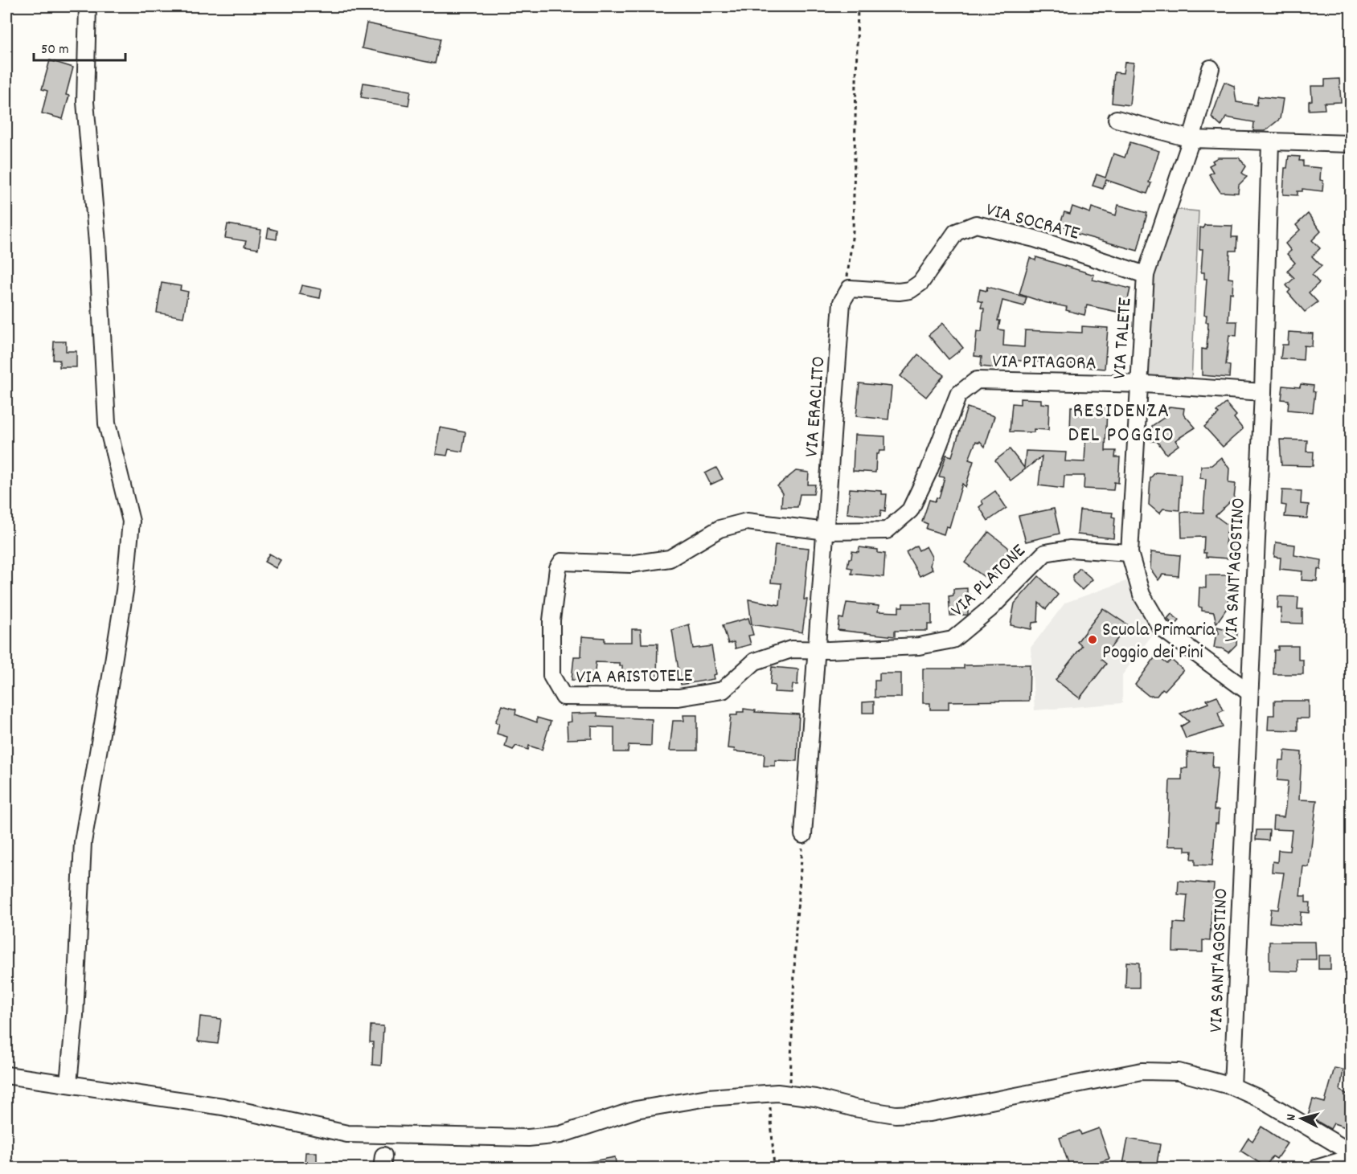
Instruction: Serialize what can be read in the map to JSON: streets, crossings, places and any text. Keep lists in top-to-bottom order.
{
  "streets": {
    "street": [
      "VIA SOCRATE",
      "VIA TALETE",
      "VIA PITAGORA",
      "VIA ERACLITO",
      "VIA SANT'AGOSTINO",
      "VIA PLATONE",
      "VIA ARISTOTELE"
    ]
  },
  "crossings": [
    ["VIA SOCRATE", "VIA TALETE"],
    ["VIA SOCRATE", "VIA ERACLITO"],
    ["VIA TALETE", "VIA PITAGORA"],
    ["VIA TALETE", "VIA SANT'AGOSTINO"],
    ["VIA TALETE", "VIA PLATONE"],
    ["VIA PITAGORA", "VIA ERACLITO"],
    ["VIA PITAGORA", "VIA SANT'AGOSTINO"],
    ["VIA PITAGORA", "VIA ARISTOTELE"],
    ["VIA ERACLITO", "VIA PLATONE"],
    ["VIA ERACLITO", "VIA ARISTOTELE"],
    ["VIA PLATONE", "VIA ARISTOTELE"]
  ],
  "districts": ["RESIDENZA DEL POGGIO"],
  "places": ["Scuola Primaria Poggio dei Pini"],
  "scale_bar": "50 m",
  "north": "left"
}
